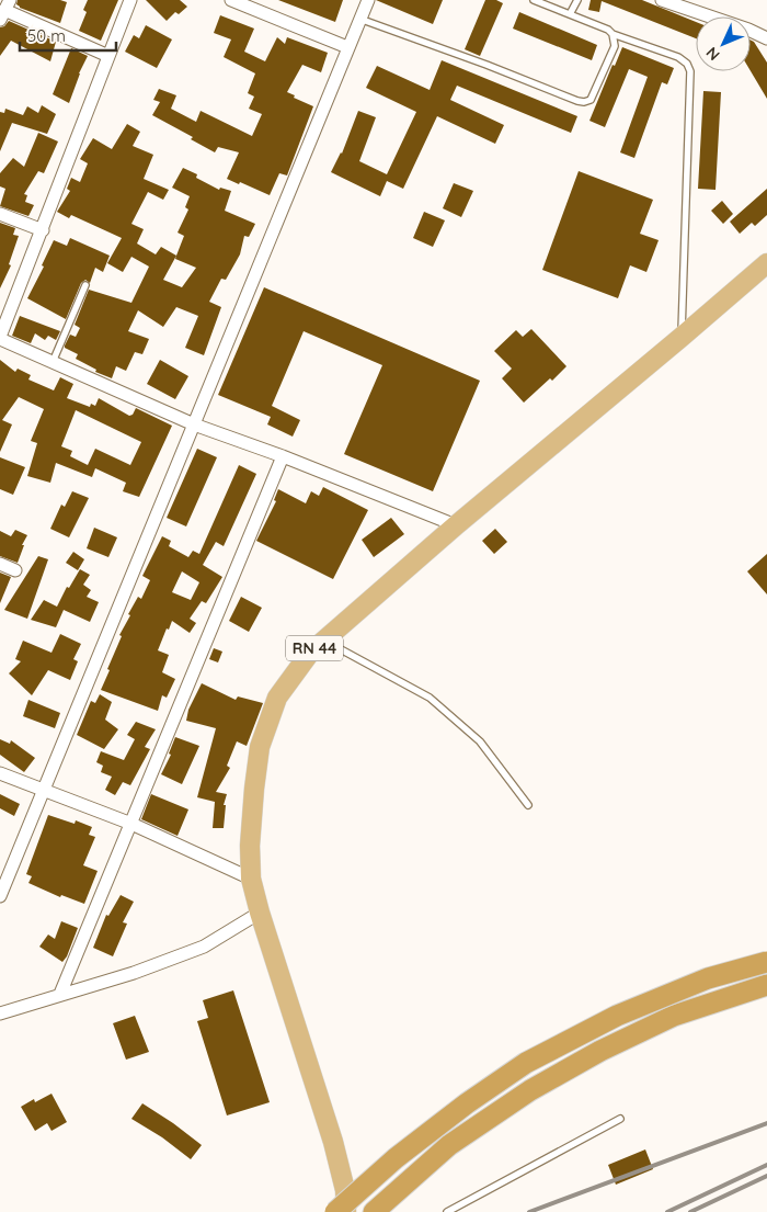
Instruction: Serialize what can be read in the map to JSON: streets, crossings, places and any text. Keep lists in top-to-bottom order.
{
  "streets": {
    "main road": ["RN 44"]
  },
  "scale_bar": "50 m",
  "north": "bottom left"
}
